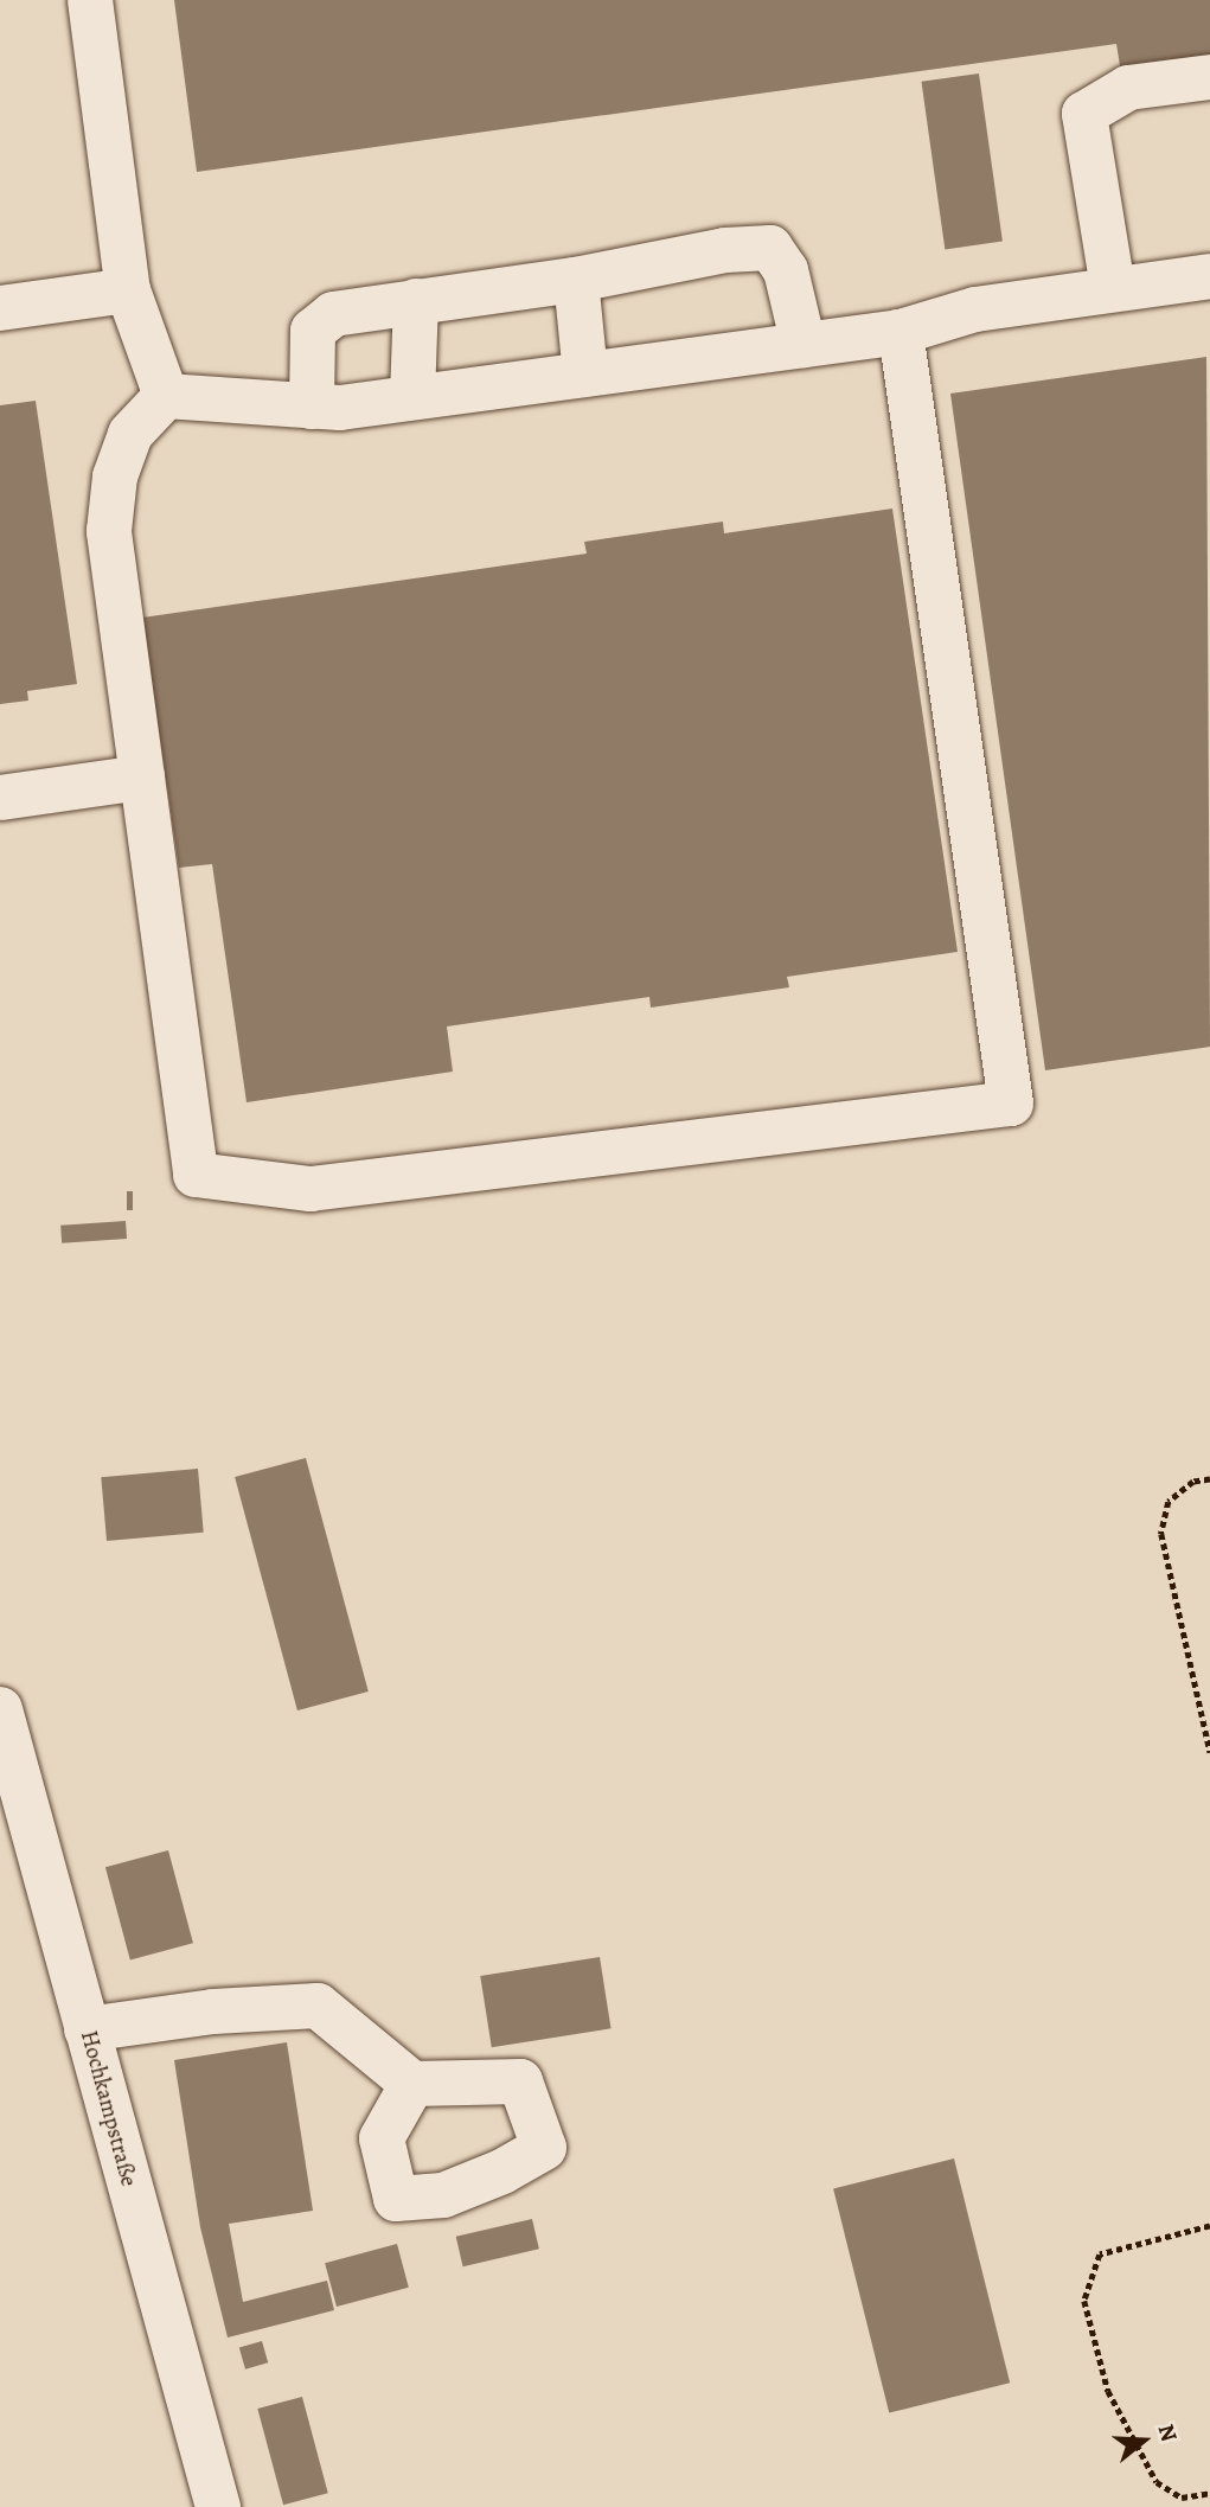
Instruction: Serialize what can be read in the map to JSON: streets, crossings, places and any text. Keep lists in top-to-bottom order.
{
  "streets": {
    "street": ["Hochkampstraße"]
  },
  "north": "right"
}
